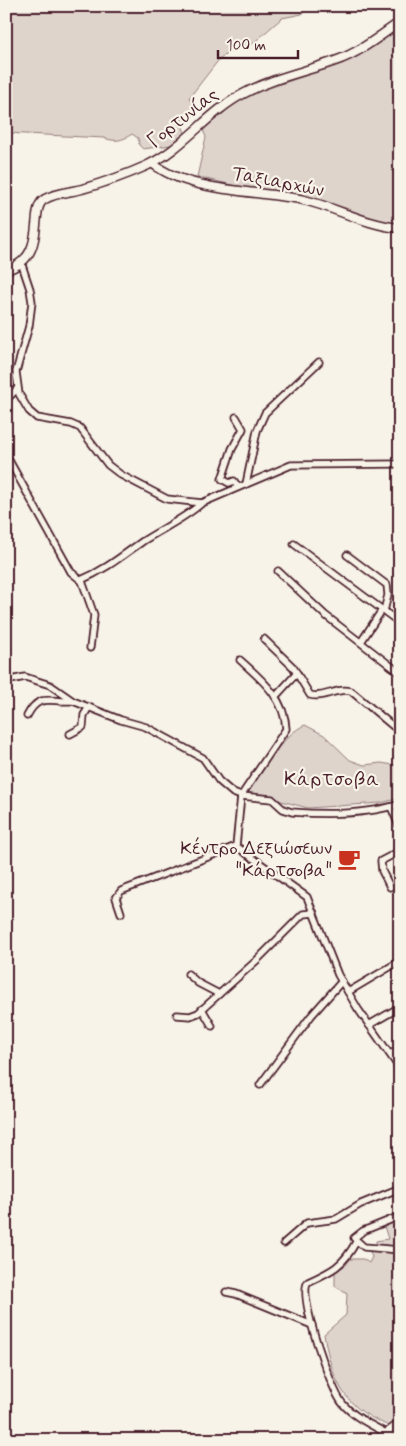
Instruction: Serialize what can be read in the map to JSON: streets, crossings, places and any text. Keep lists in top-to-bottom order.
{
  "streets": {
    "main road": ["Γορτυνίας", "Ταξιαρχών"]
  },
  "crossings": [
    ["Γορτυνίας", "Ταξιαρχών"]
  ],
  "districts": ["Κάρτσοβα"],
  "places": {
    "cafe": ["Κέντρο Δεξιώσεων \"Κάρτσοβα\""]
  },
  "scale_bar": "100 m"
}
